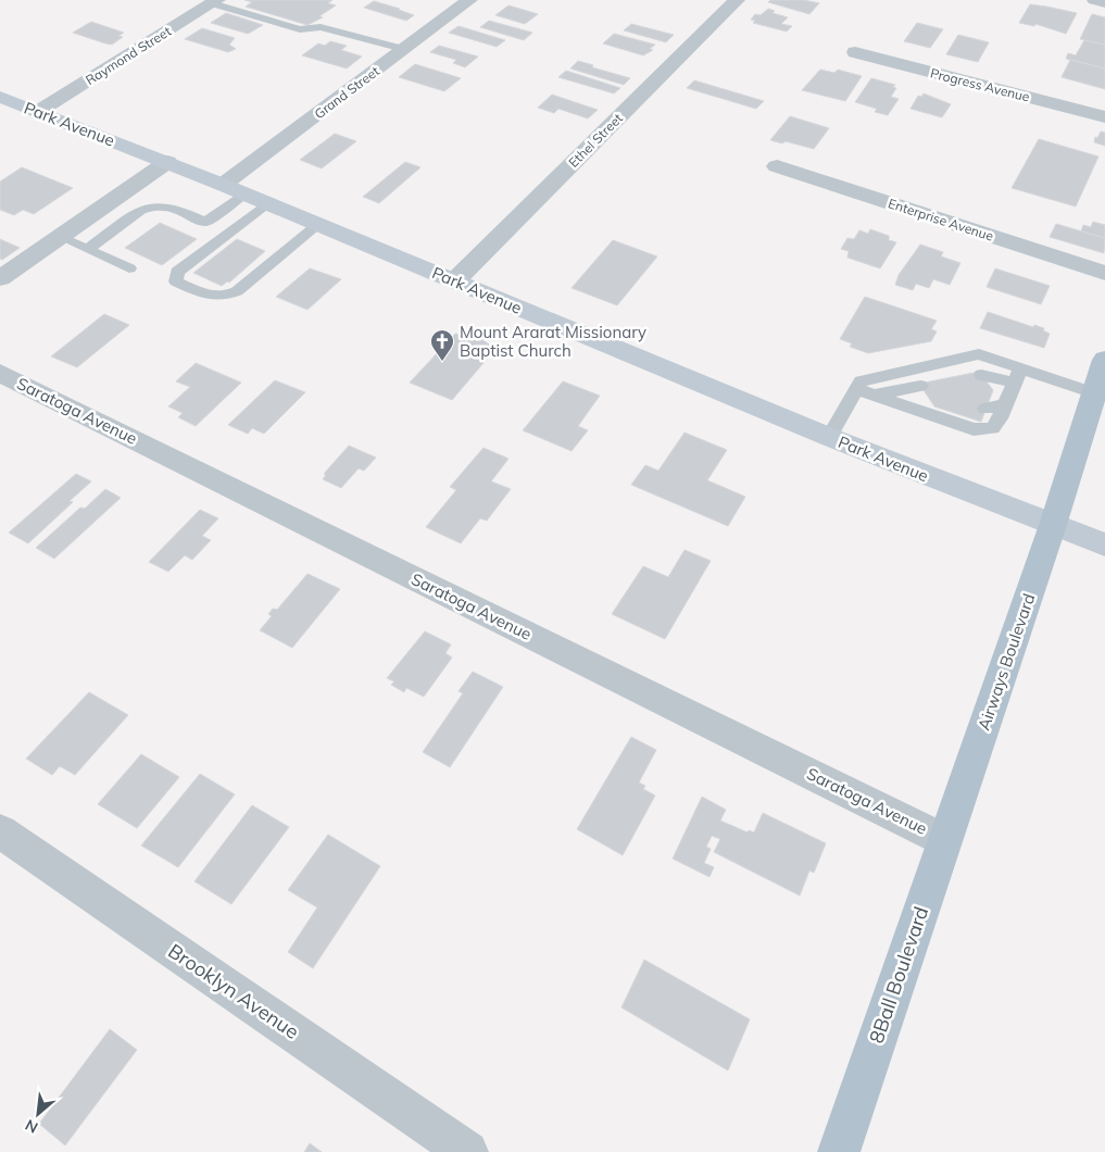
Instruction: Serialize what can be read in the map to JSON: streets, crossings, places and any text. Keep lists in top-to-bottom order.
{
  "streets": {
    "main road": ["Park Avenue", "Airways Boulevard", "8Ball Boulevard"],
    "street": [
      "Raymond Street",
      "Progress Avenue",
      "Grand Street",
      "Ethel Street",
      "Enterprise Avenue",
      "Saratoga Avenue",
      "Brooklyn Avenue"
    ]
  },
  "crossings": [
    ["Raymond Street", "Park Avenue"],
    ["Grand Street", "Park Avenue"],
    ["Park Avenue", "Ethel Street"],
    ["Park Avenue", "Airways Boulevard"],
    ["Saratoga Avenue", "8Ball Boulevard"],
    ["Airways Boulevard", "8Ball Boulevard"]
  ],
  "places": {
    "church": ["Mount Ararat Missionary Baptist Church"]
  },
  "north": "bottom left"
}
